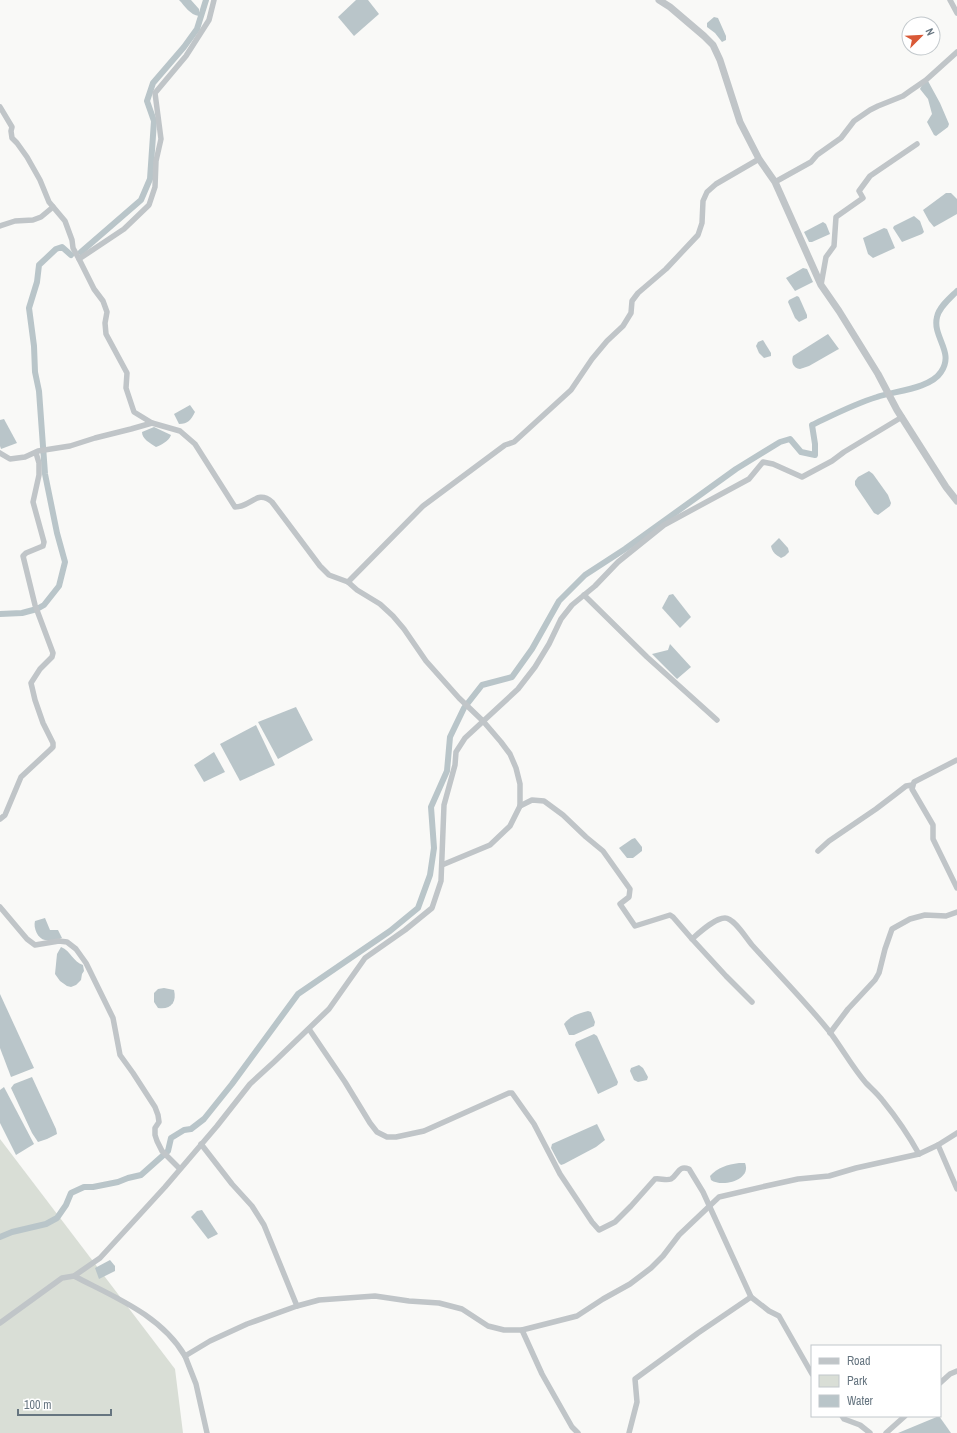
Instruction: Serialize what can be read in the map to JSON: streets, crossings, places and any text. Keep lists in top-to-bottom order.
{
  "legend": ["Road", "Park", "Water"],
  "scale_bar": "100 m",
  "north": "top right"
}
